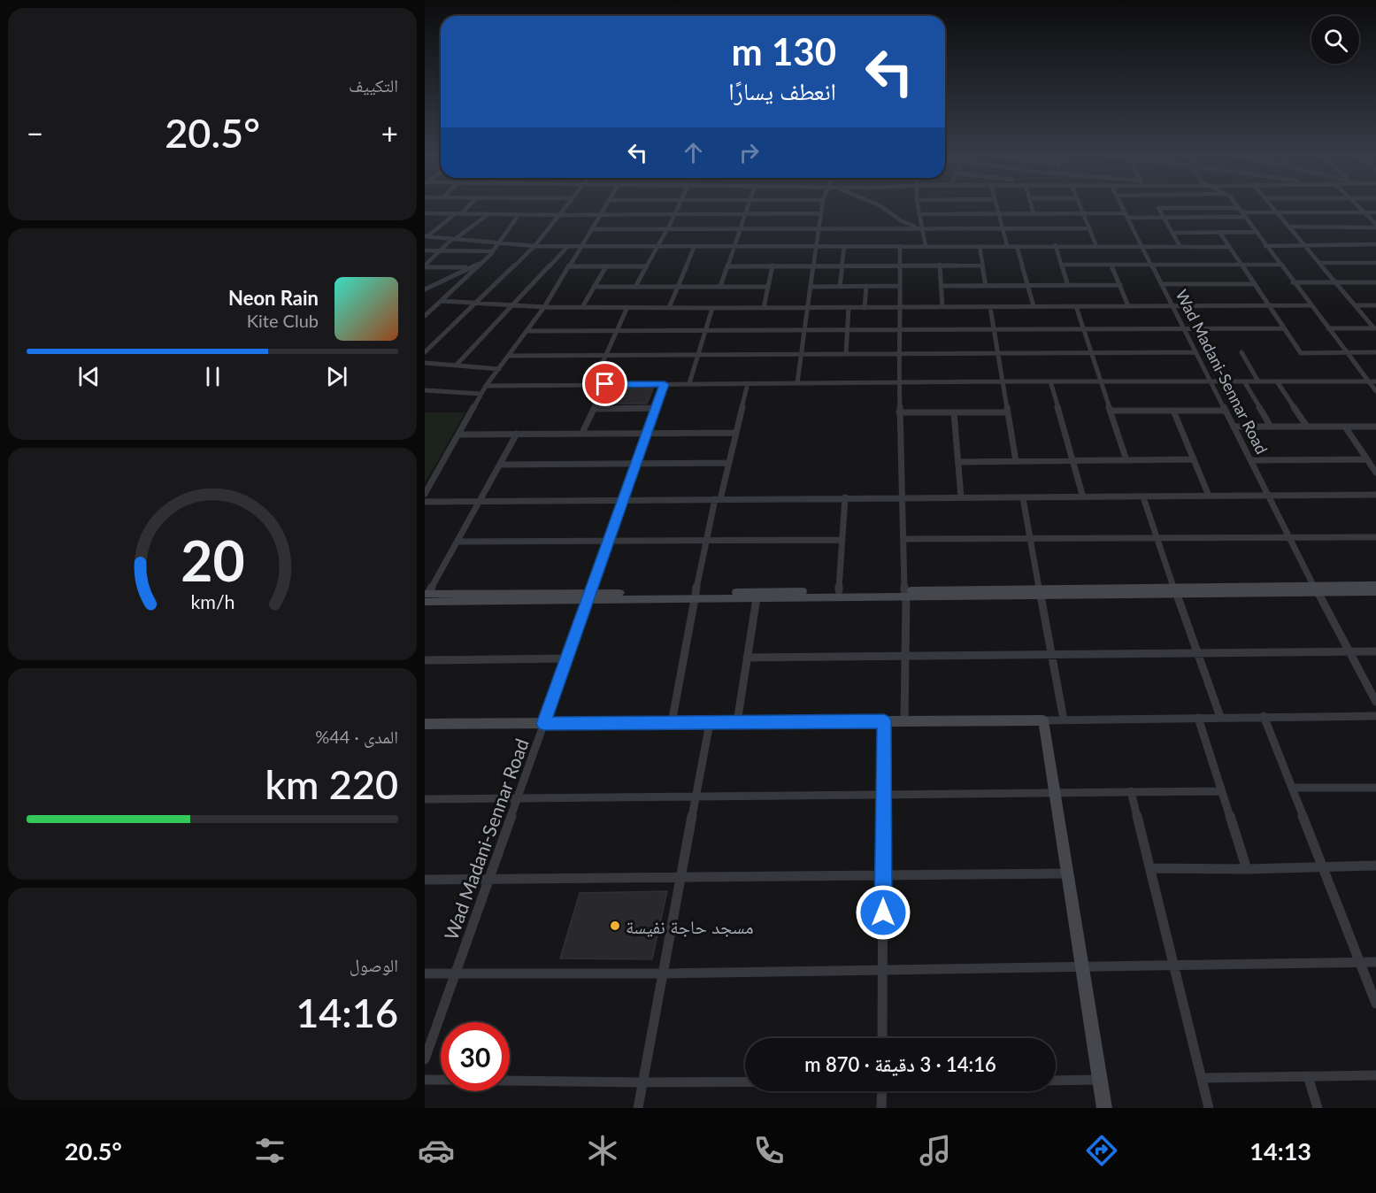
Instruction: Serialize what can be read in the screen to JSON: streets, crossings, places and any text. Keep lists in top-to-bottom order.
{
  "streets": {
    "street": ["Wad Madani-Sennar Road"]
  },
  "places": ["مسجد حاجة نفيسة"],
  "page": {
    "tile": [
      "التكييف",
      ["المدى · 44%", "220 km"],
      ["الوصول", "14:16"]
    ],
    "turn": ["130 m", "انعطف يسارًا"],
    "heat": ["−", "20.5°", "+"],
    "song": ["Neon Rain", "Kite Club"],
    "limit": "30",
    "trip": "14:16 · 3 دقيقة · 870 m",
    "tabs": ["14:13", "20.5°"],
    "gauge": ["20", "km/h"]
  }
}
